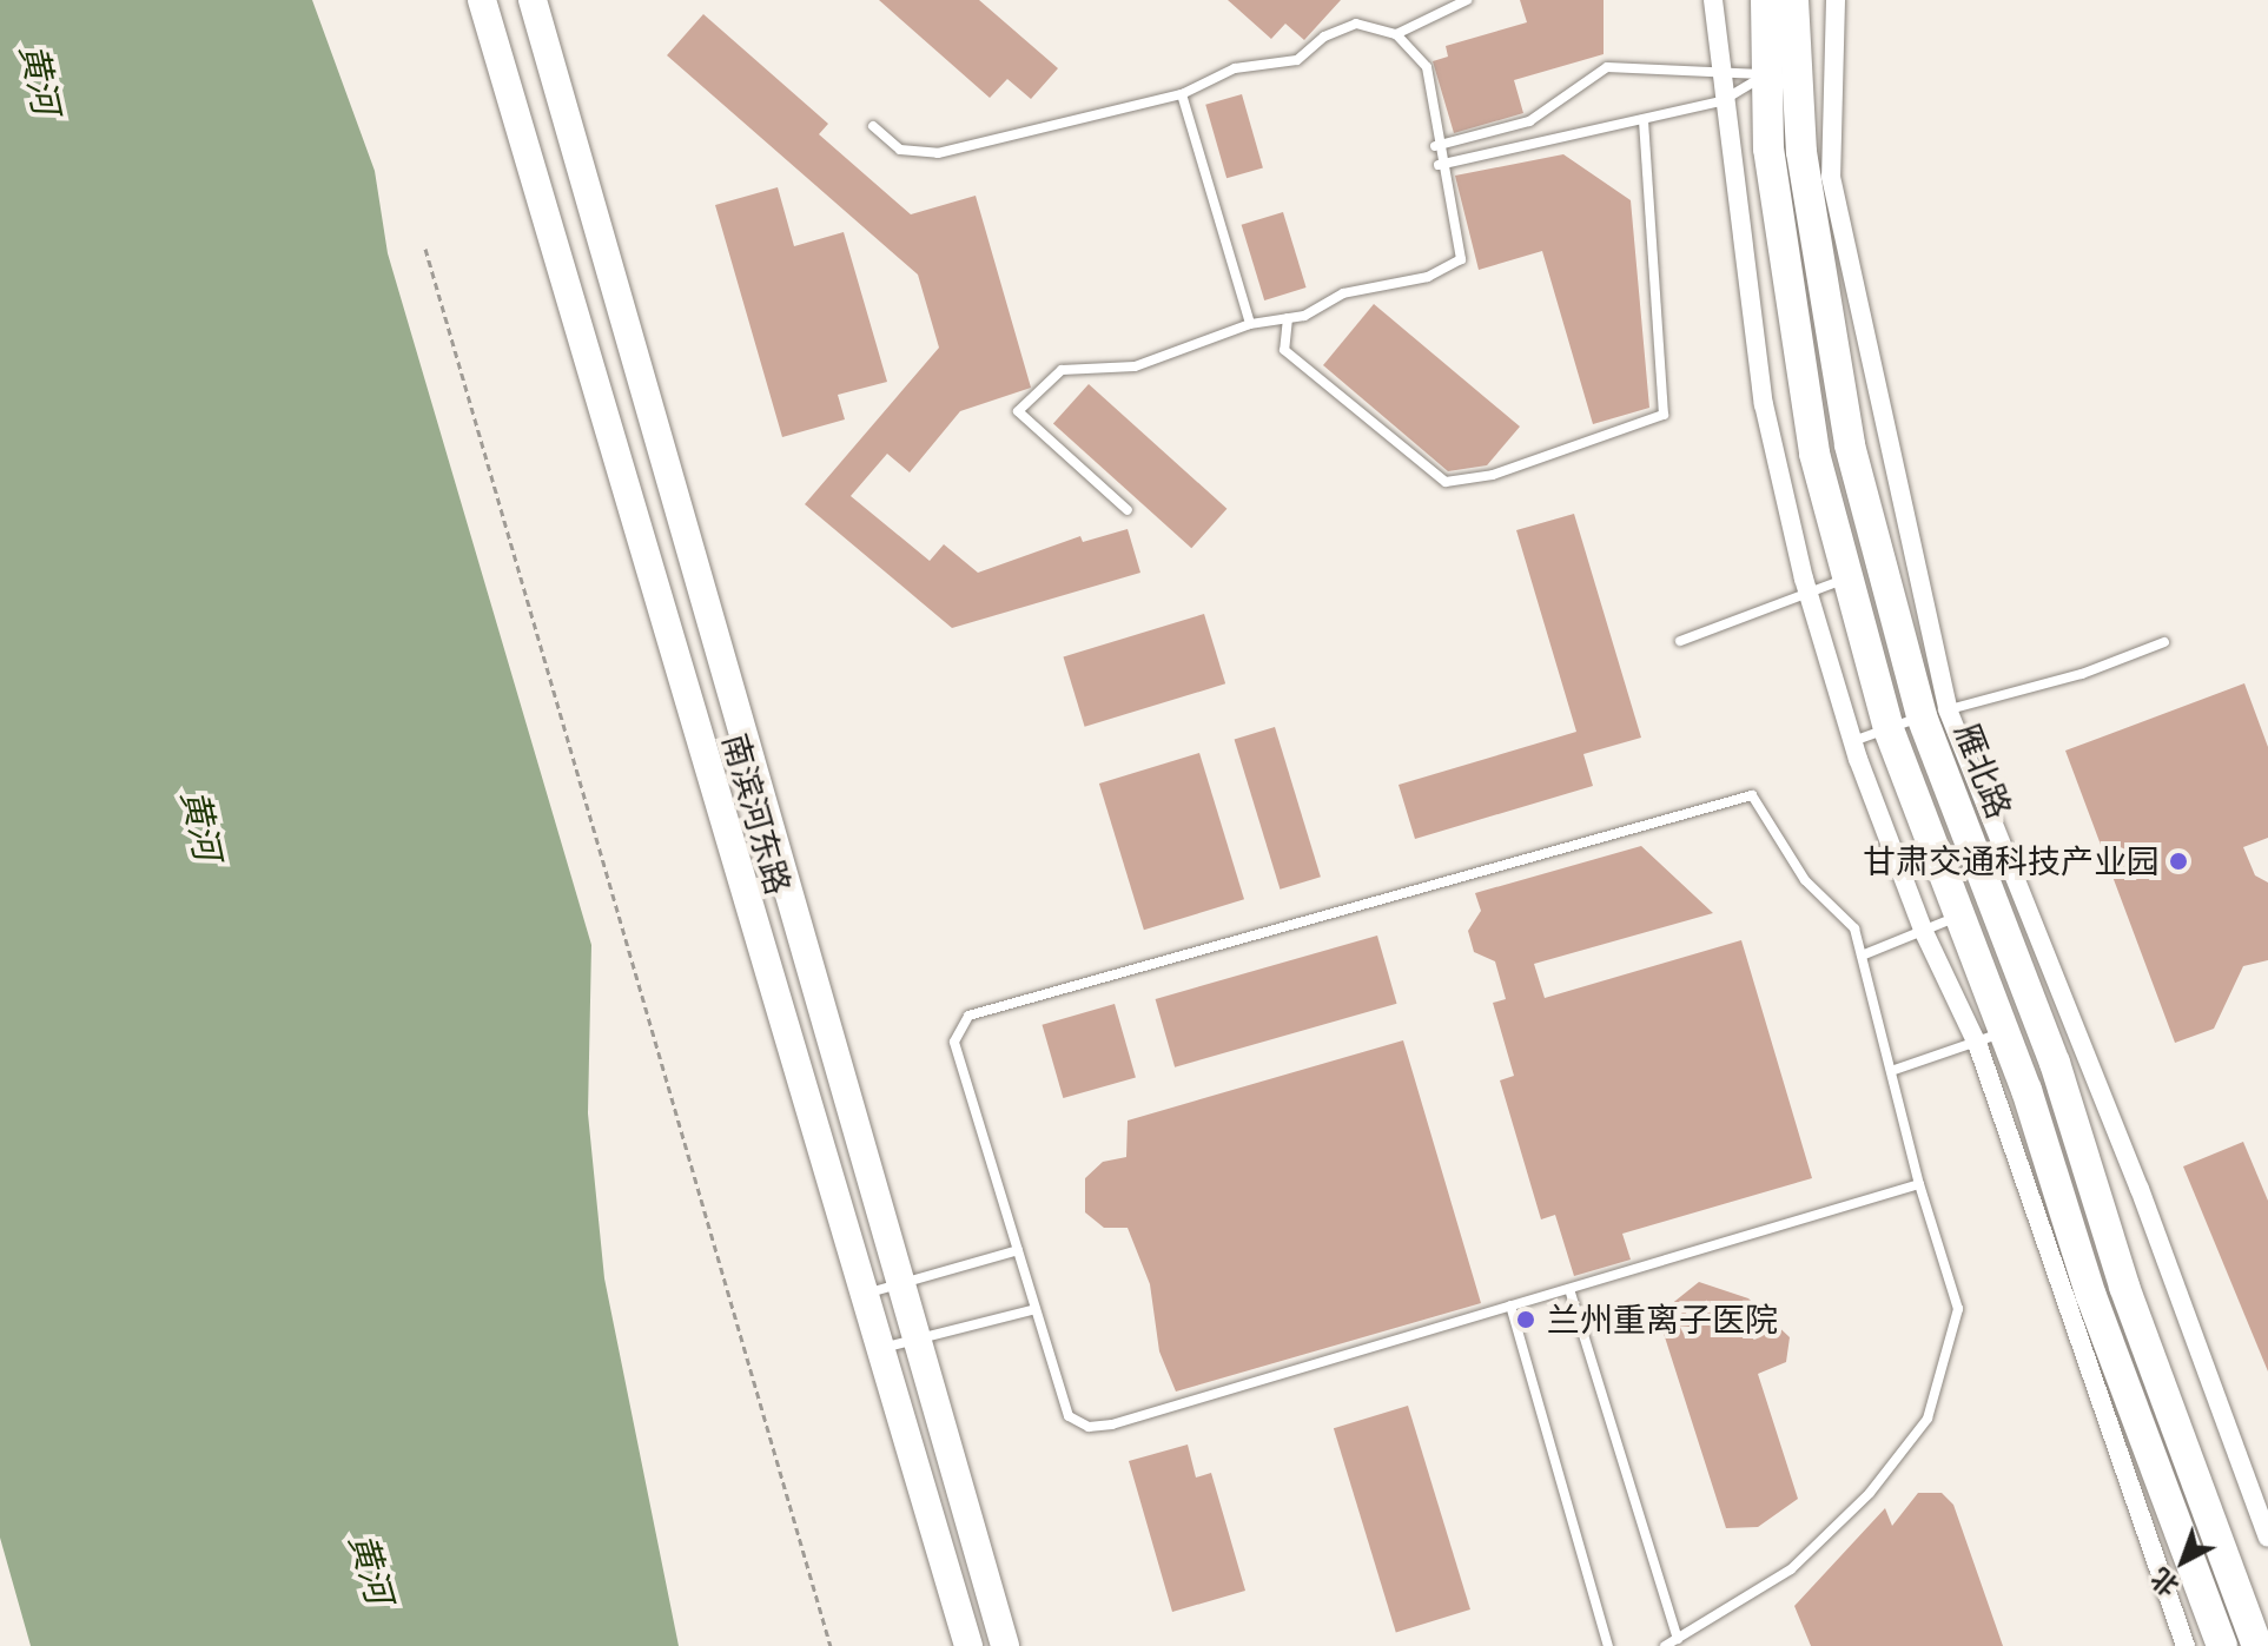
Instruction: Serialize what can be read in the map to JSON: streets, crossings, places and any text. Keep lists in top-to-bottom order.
{
  "streets": {
    "main road": ["雁北路", "南滨河东路"]
  },
  "water": ["黄河"],
  "places": ["甘肃交通科技产业园", "兰州重离子医院"],
  "north": "bottom left"
}
